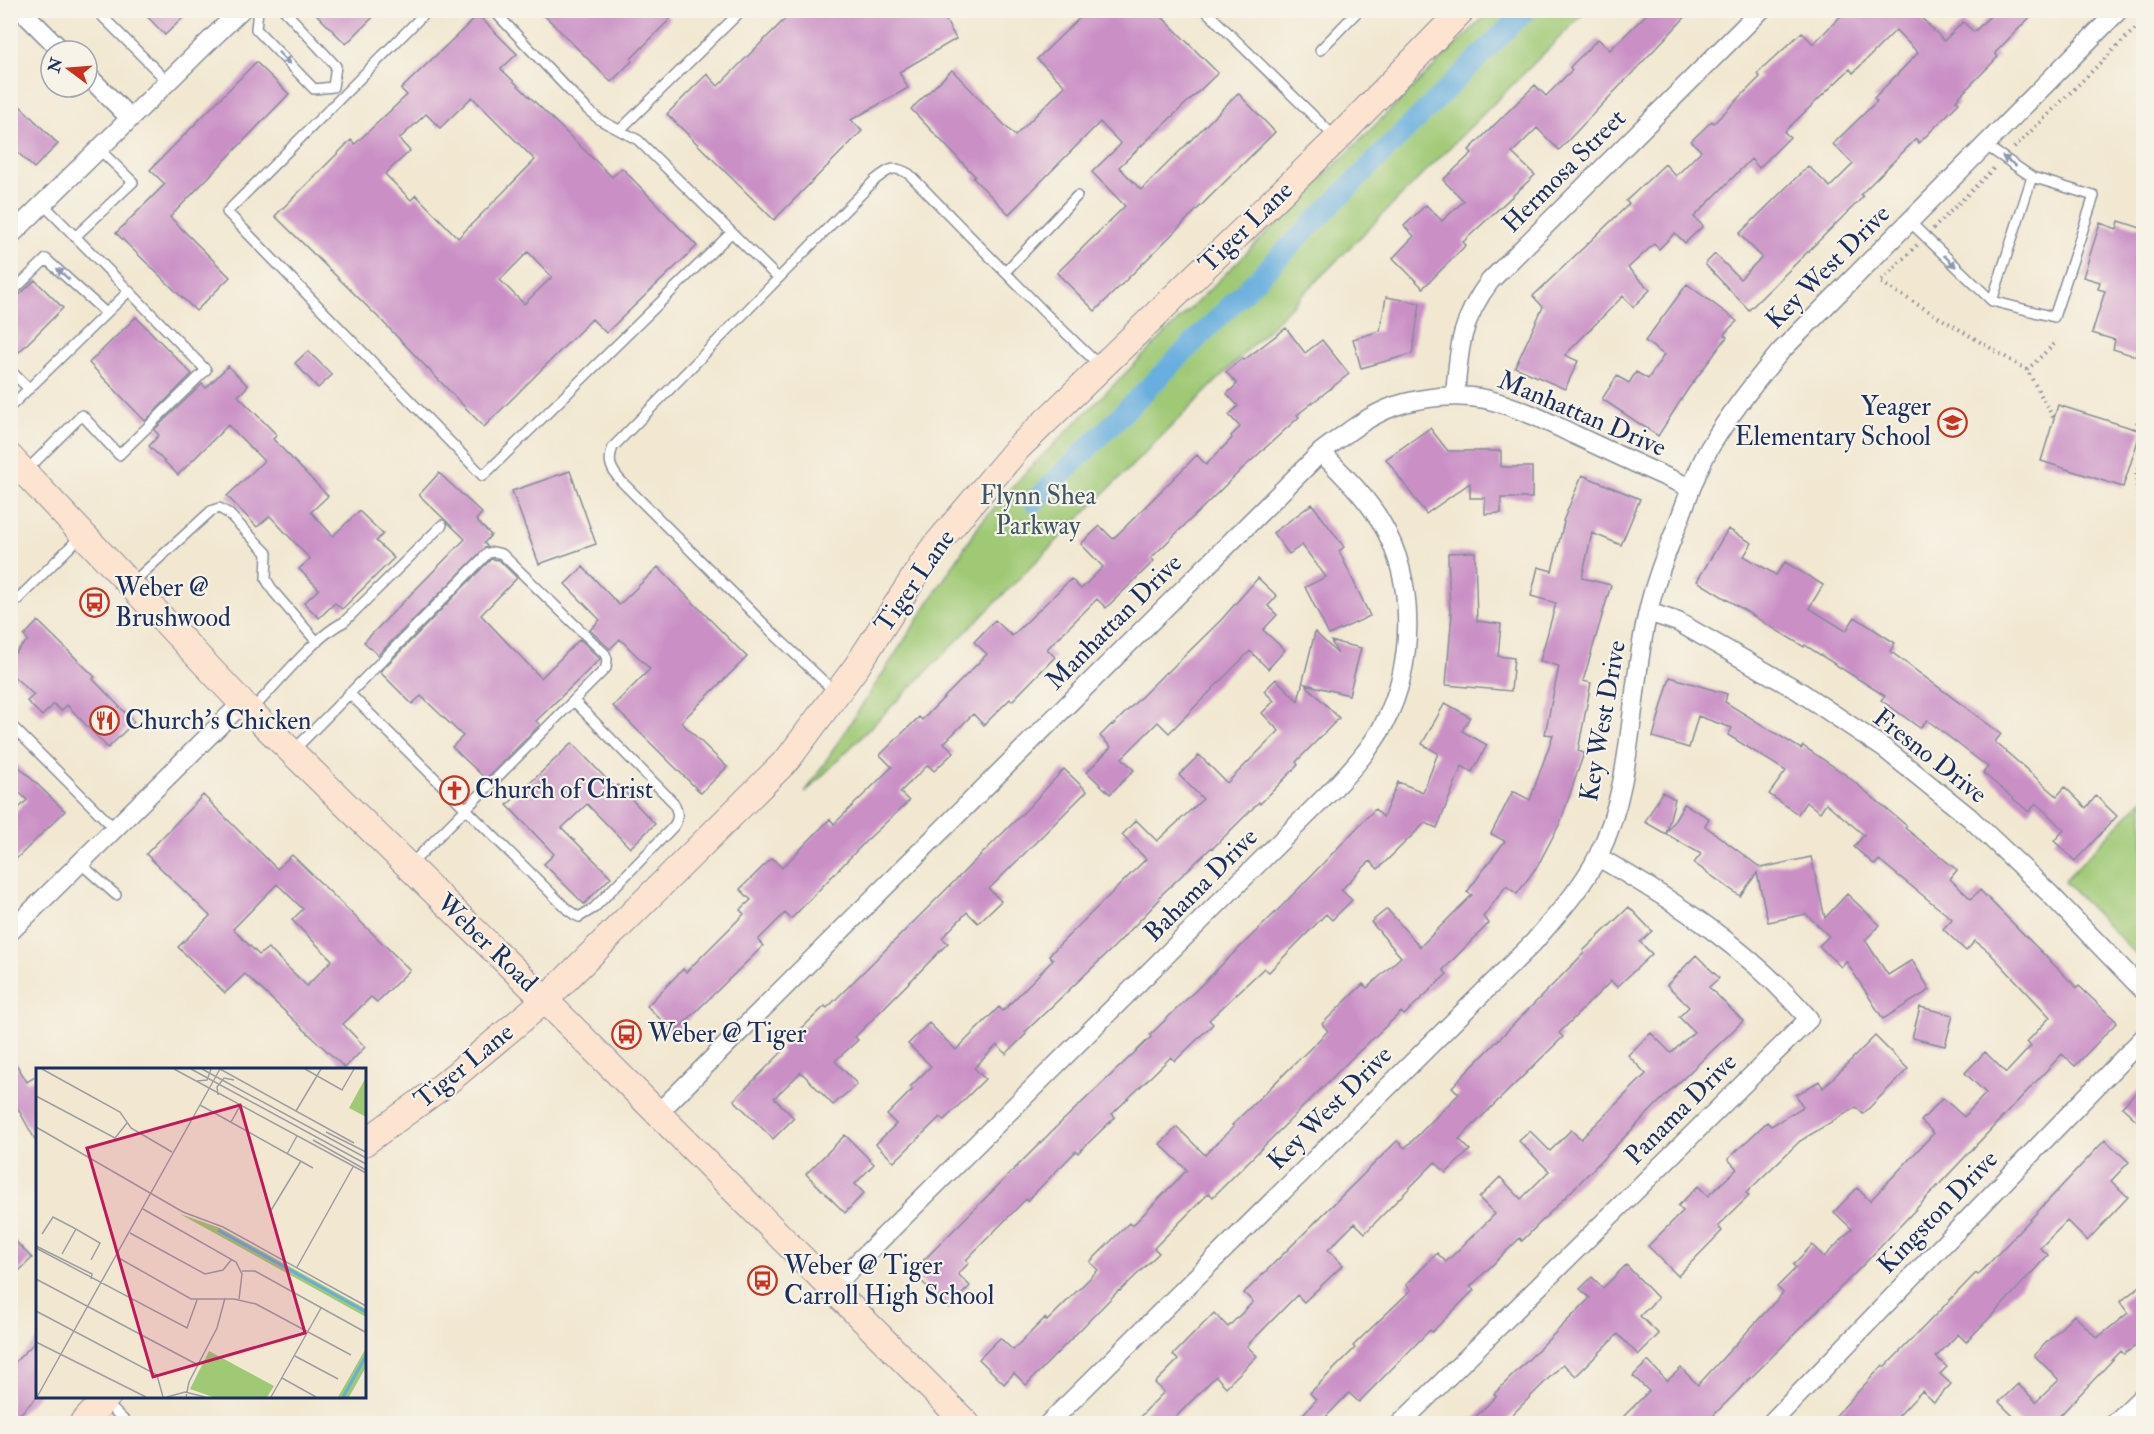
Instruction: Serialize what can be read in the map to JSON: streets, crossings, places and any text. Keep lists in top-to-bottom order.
{
  "streets": {
    "street": [
      "Hermosa Street",
      "Tiger Lane",
      "Key West Drive",
      "Manhattan Drive",
      "Fresno Drive",
      "Bahama Drive",
      "Weber Road",
      "Panama Drive",
      "Kingston Drive"
    ]
  },
  "crossings": [
    ["Hermosa Street", "Manhattan Drive"],
    ["Tiger Lane", "Weber Road"],
    ["Key West Drive", "Manhattan Drive"],
    ["Key West Drive", "Fresno Drive"],
    ["Key West Drive", "Panama Drive"],
    ["Manhattan Drive", "Bahama Drive"],
    ["Manhattan Drive", "Weber Road"],
    ["Bahama Drive", "Weber Road"]
  ],
  "parks": ["Flynn Shea Parkway"],
  "places": {
    "school or university": ["Yeager Elementary School"],
    "bus stop": ["Weber @ Brushwood", "Weber @ Tiger", "Weber @ Tiger Carroll High School"],
    "restaurant": ["Church's Chicken"],
    "church": ["Church of Christ"]
  },
  "north": "left"
}
